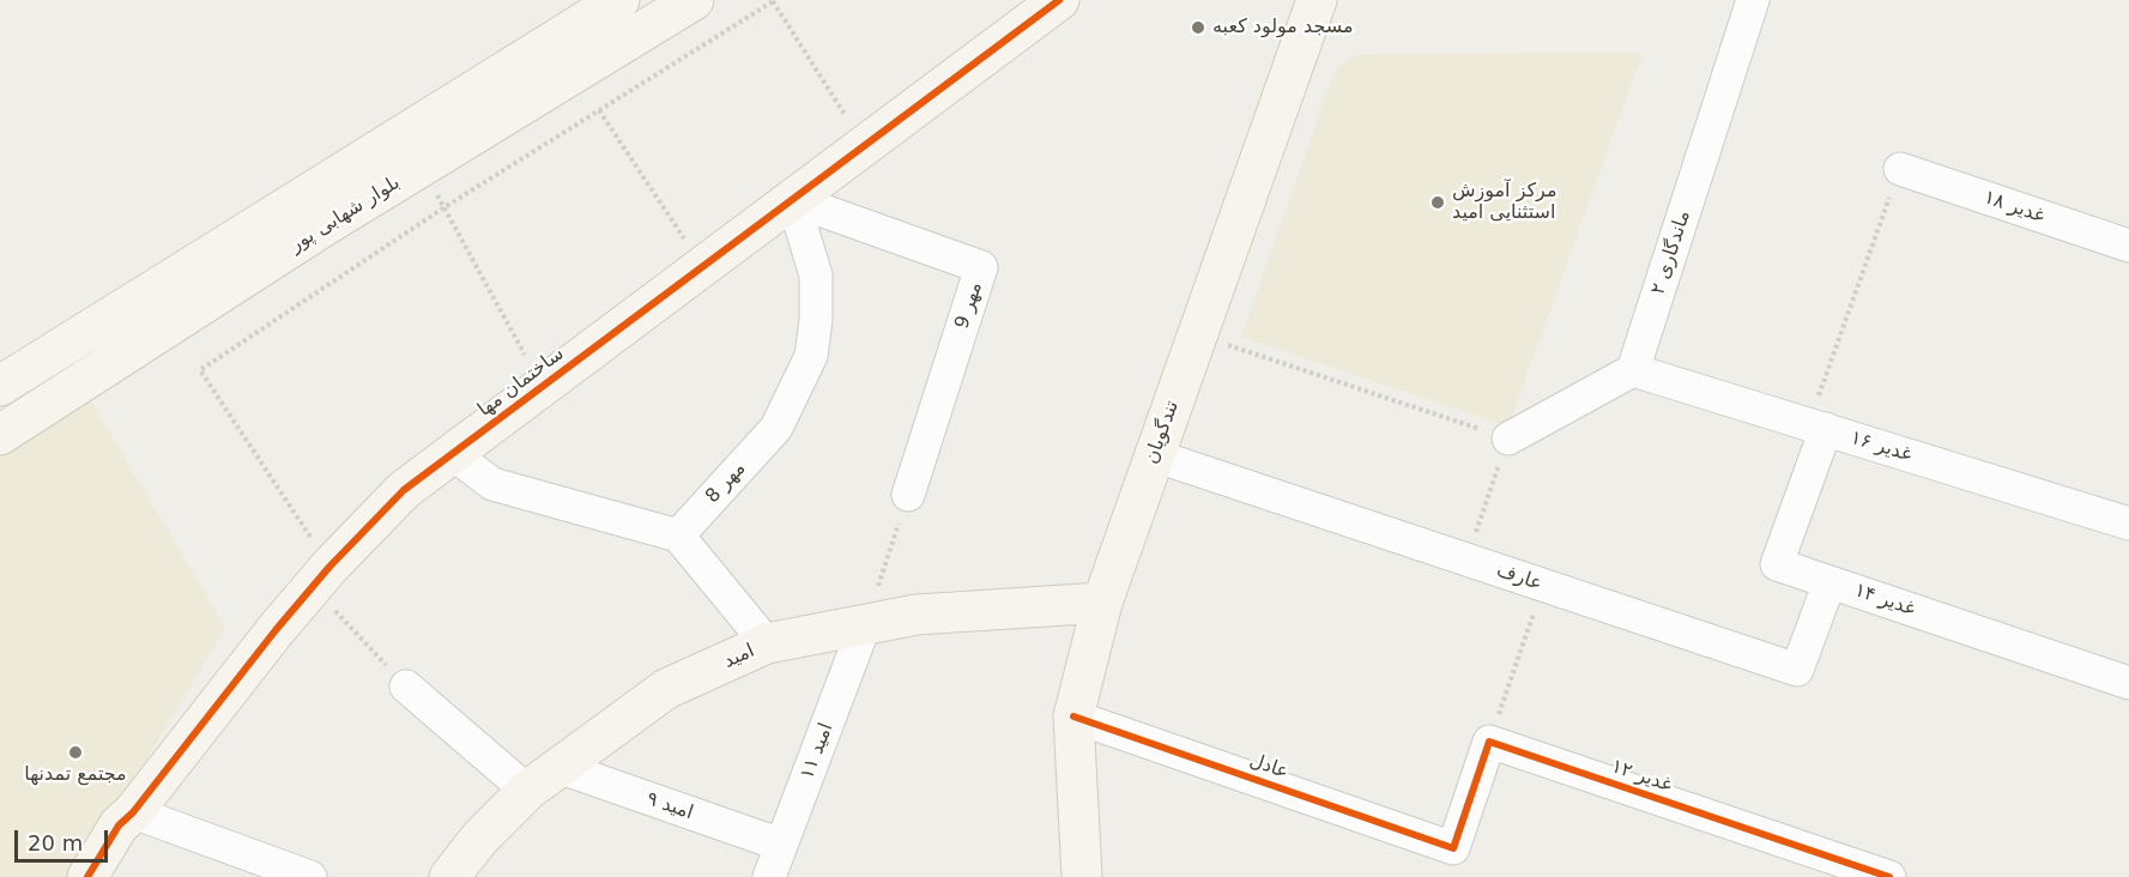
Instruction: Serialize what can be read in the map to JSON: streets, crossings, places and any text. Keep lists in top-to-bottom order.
{
  "streets": {
    "street": [
      "غدیر ۱۸",
      "بلوار شهابی پور",
      "ماندگاری ۲",
      "مهر 9",
      "ساختمان مها",
      "تندگویان",
      "غدیر ۱۶",
      "مهر 8",
      "عارف",
      "غدیر ۱۴",
      "امید",
      "امید ۱۱",
      "عادل",
      "غدیر ۱۲",
      "امید ۹"
    ]
  },
  "crossings": [
    ["ماندگاری ۲", "غدیر ۱۶"],
    ["مهر 9", "ساختمان مها"],
    ["مهر 9", "مهر 8"],
    ["ساختمان مها", "مهر 8"],
    ["تندگویان", "عارف"],
    ["تندگویان", "امید"],
    ["تندگویان", "عادل"],
    ["غدیر ۱۶", "غدیر ۱۴"],
    ["عارف", "غدیر ۱۴"],
    ["امید", "امید ۱۱"],
    ["امید", "امید ۹"],
    ["امید ۱۱", "امید ۹"],
    ["عادل", "غدیر ۱۲"]
  ],
  "places": ["مسجد مولود کعبه", "مرکز آموزش استثنایی امید", "مجتمع تمدنها"],
  "scale_bar": "20 m"
}
